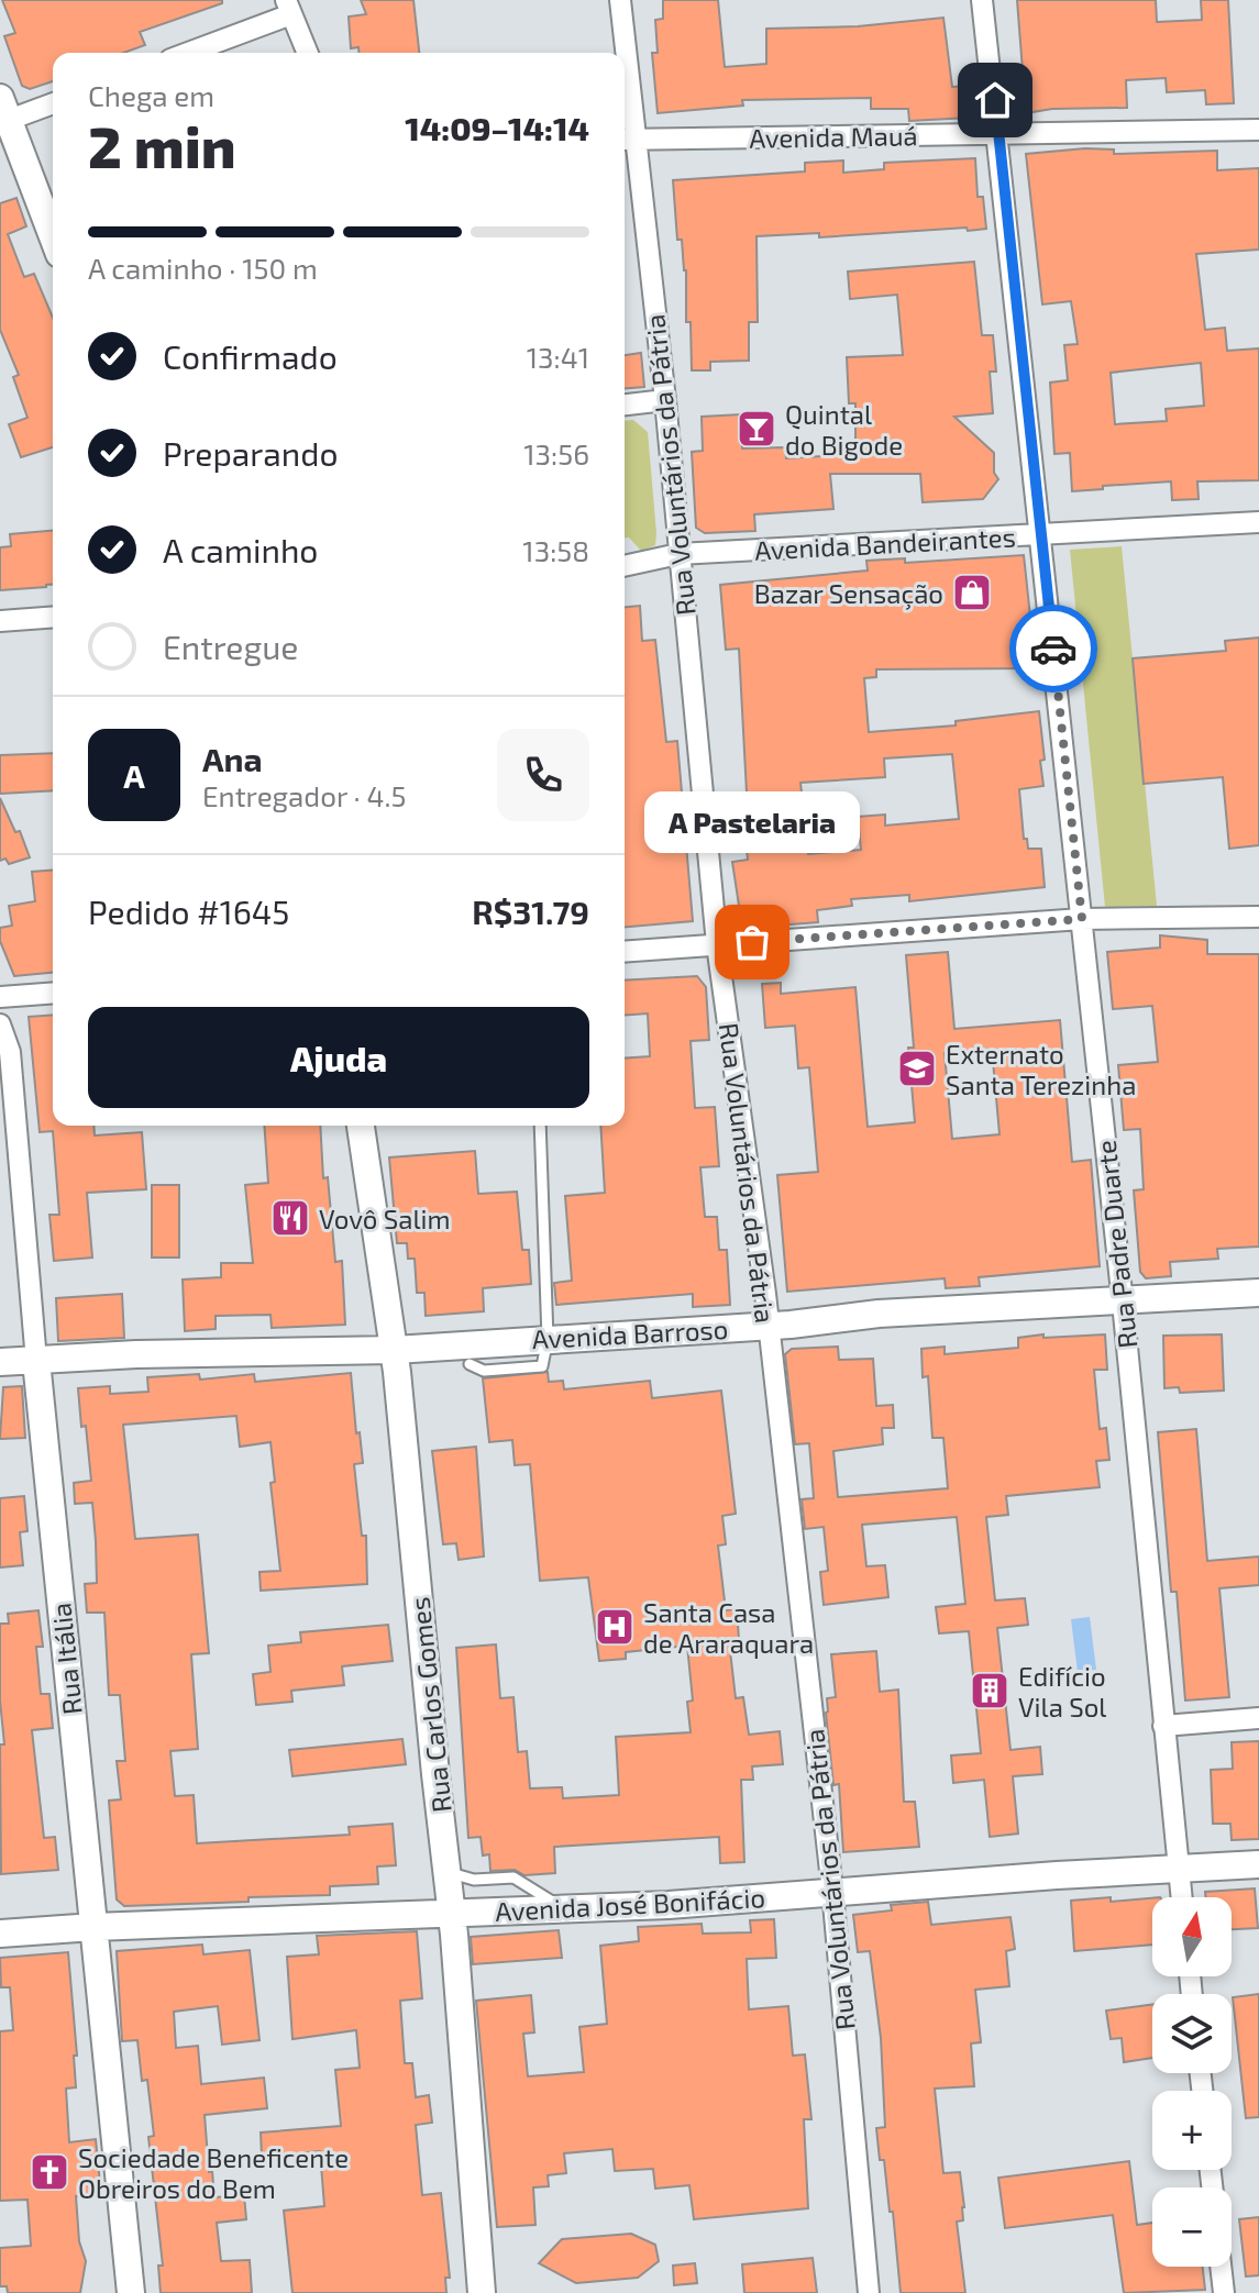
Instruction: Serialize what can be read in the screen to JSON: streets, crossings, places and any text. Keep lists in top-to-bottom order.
{
  "streets": {
    "street": [
      "Avenida Mauá",
      "Rua Voluntários da Pátria",
      "Avenida Bandeirantes",
      "Rua Padre Duarte",
      "Avenida Barroso",
      "Rua Itália",
      "Rua Carlos Gomes",
      "Avenida José Bonifácio"
    ]
  },
  "crossings": [
    ["Avenida Mauá", "Rua Voluntários da Pátria"],
    ["Avenida Mauá", "Rua Padre Duarte"],
    ["Rua Voluntários da Pátria", "Avenida Bandeirantes"],
    ["Rua Voluntários da Pátria", "Avenida Barroso"],
    ["Rua Voluntários da Pátria", "Avenida José Bonifácio"],
    ["Avenida Bandeirantes", "Rua Padre Duarte"],
    ["Rua Padre Duarte", "Avenida Barroso"],
    ["Rua Padre Duarte", "Avenida José Bonifácio"],
    ["Avenida Barroso", "Rua Itália"],
    ["Avenida Barroso", "Rua Carlos Gomes"],
    ["Rua Itália", "Avenida José Bonifácio"],
    ["Rua Carlos Gomes", "Avenida José Bonifácio"]
  ],
  "places": {
    "bar": ["Quintal do Bigode"],
    "shop": ["Bazar Sensação"],
    "other": ["A Pastelaria"],
    "school or university": ["Externato Santa Terezinha"],
    "restaurant": ["Vovô Salim"],
    "hospital": ["Santa Casa de Araraquara"],
    "building": ["Edifício Vila Sol"],
    "church": ["Sociedade Beneficente Obreiros do Bem"]
  },
  "north": "top",
  "page": {
    "heading": ["2 min", "Chega em", "14:09–14:14"],
    "panel": [
      "Ana",
      "Entregador · 4.5",
      "Pedido #1645",
      "R$31.79"
    ],
    "bar": "A caminho · 150 m",
    "list": [
      ["Confirmado", "13:41"],
      ["Preparando", "13:56"],
      ["A caminho", "13:58"],
      "Entregue"
    ],
    "round": "A",
    "bubble": "A Pastelaria",
    "buttons": "Ajuda",
    "map_buttons": ["+", "−"]
  }
}
